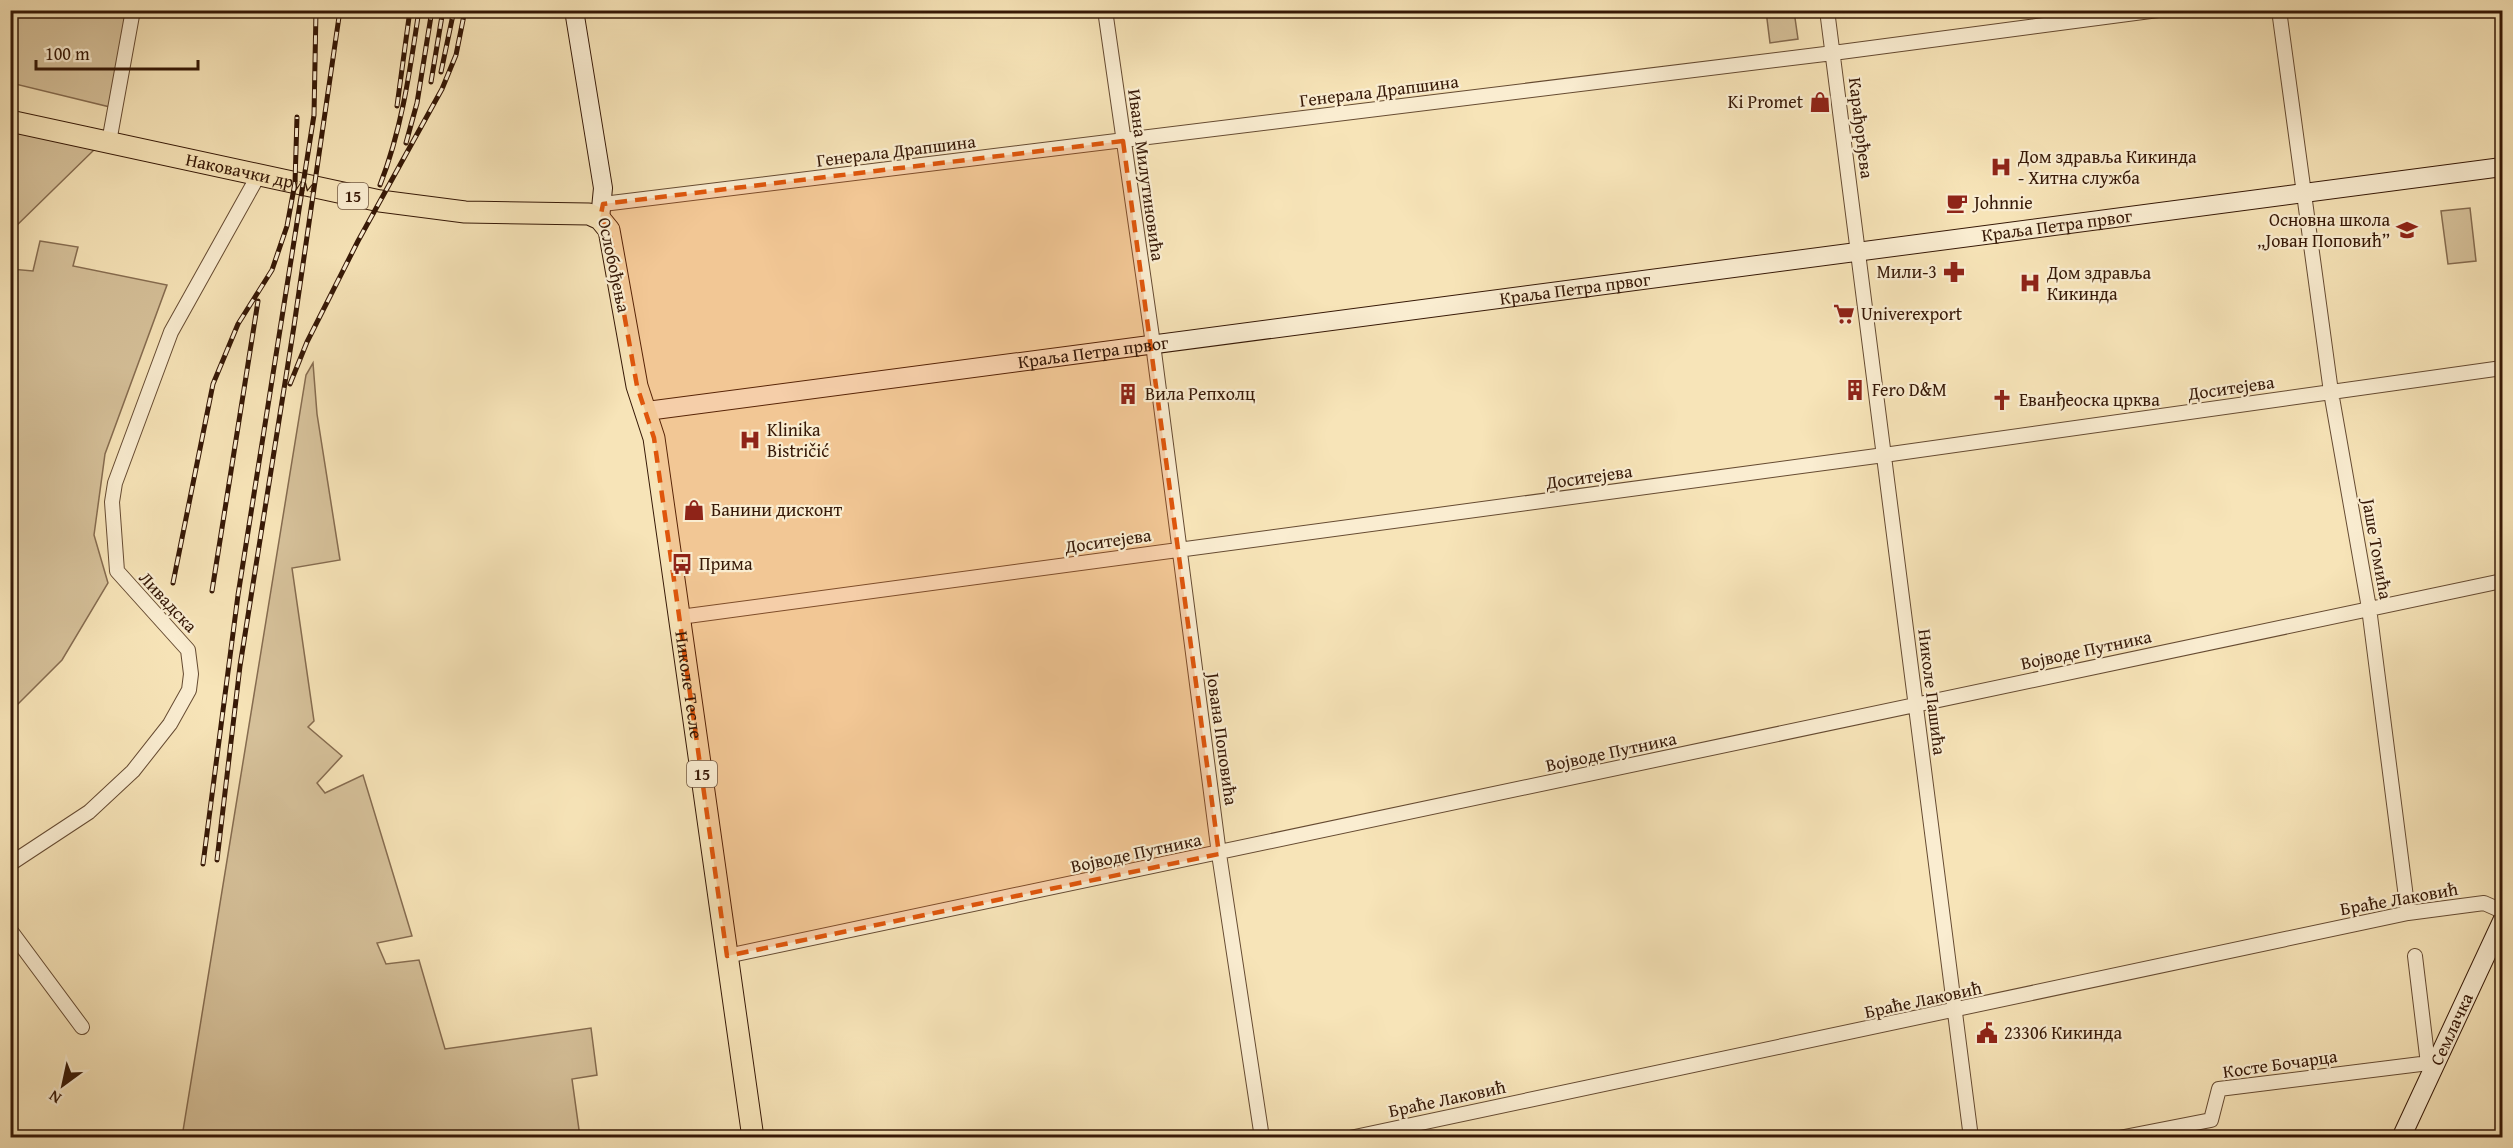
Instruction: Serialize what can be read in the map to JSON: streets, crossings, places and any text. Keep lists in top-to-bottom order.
{
  "streets": {
    "main road": [
      "Наковачки друм",
      "15",
      "Ослобођења",
      "Николе Тесле"
    ],
    "street": [
      "Генерала Драпшина",
      "Карађорђева",
      "Ивана Милутиновића",
      "Краља Петра првог",
      "Доситејева",
      "Јаше Томића",
      "Ливадска",
      "Војводе Путника",
      "Николе Пашића",
      "Јована Поповића",
      "Браће Лаковић",
      "Семлачка",
      "Косте Бочарца"
    ]
  },
  "crossings": [
    ["Генерала Драпшина", "Карађорђева"],
    ["Генерала Драпшина", "Наковачки друм"],
    ["Генерала Драпшина", "Ивана Милутиновића"],
    ["Генерала Драпшина", "Ослобођења"],
    ["Карађорђева", "Краља Петра првог"],
    ["Карађорђева", "Николе Пашића"],
    ["Наковачки друм", "Ослобођења"],
    ["Наковачки друм", "Ливадска"],
    ["Ивана Милутиновића", "Краља Петра првог"],
    ["Ивана Милутиновића", "Јована Поповића"],
    ["Краља Петра првог", "Ослобођења"],
    ["Краља Петра првог", "Јаше Томића"],
    ["Краља Петра првог", "Николе Тесле"],
    ["Краља Петра првог", "Николе Пашића"],
    ["Краља Петра првог", "Јована Поповића"],
    ["Ослобођења", "Николе Тесле"],
    ["Доситејева", "Јаше Томића"],
    ["Доситејева", "Николе Тесле"],
    ["Доситејева", "Николе Пашића"],
    ["Доситејева", "Јована Поповића"],
    ["Јаше Томића", "Војводе Путника"],
    ["Јаше Томића", "Браће Лаковић"],
    ["Војводе Путника", "Николе Тесле"],
    ["Војводе Путника", "Николе Пашића"],
    ["Војводе Путника", "Јована Поповића"],
    ["Николе Пашића", "Браће Лаковић"],
    ["Семлачка", "Косте Бочарца"]
  ],
  "places": {
    "shop": ["Ki Promet", "Банини дисконт"],
    "hospital": ["Дом здравља Кикинда - Хитна служба", "Дом здравља Кикинда", "Klinika Bistričić"],
    "cafe": ["Johnnie"],
    "school or university": ["Основна школа „Јован Поповић”"],
    "pharmacy": ["Мили-3"],
    "supermarket": ["Univerexport"],
    "building": ["Fero D&M", "Вила Репхолц"],
    "church": ["Еванђеоска црква"],
    "bus stop": ["Прима"],
    "public building": ["23306 Кикинда"]
  },
  "scale_bar": "100 m",
  "north": "bottom left"
}
